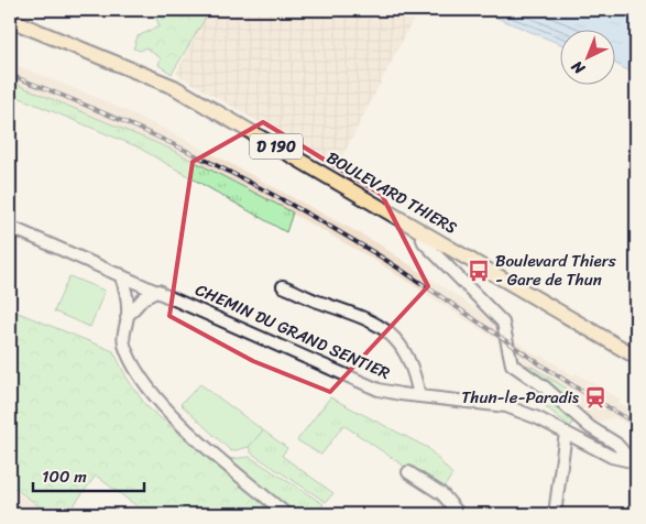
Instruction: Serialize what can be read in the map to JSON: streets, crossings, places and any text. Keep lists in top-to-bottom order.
{
  "streets": {
    "main road": ["D 190", "BOULEVARD THIERS"],
    "street": ["CHEMIN DU GRAND SENTIER"]
  },
  "places": {
    "bus stop": ["Boulevard Thiers - Gare de Thun"],
    "station": ["Thun-le-Paradis"]
  },
  "scale_bar": "100 m",
  "north": "bottom left"
}
